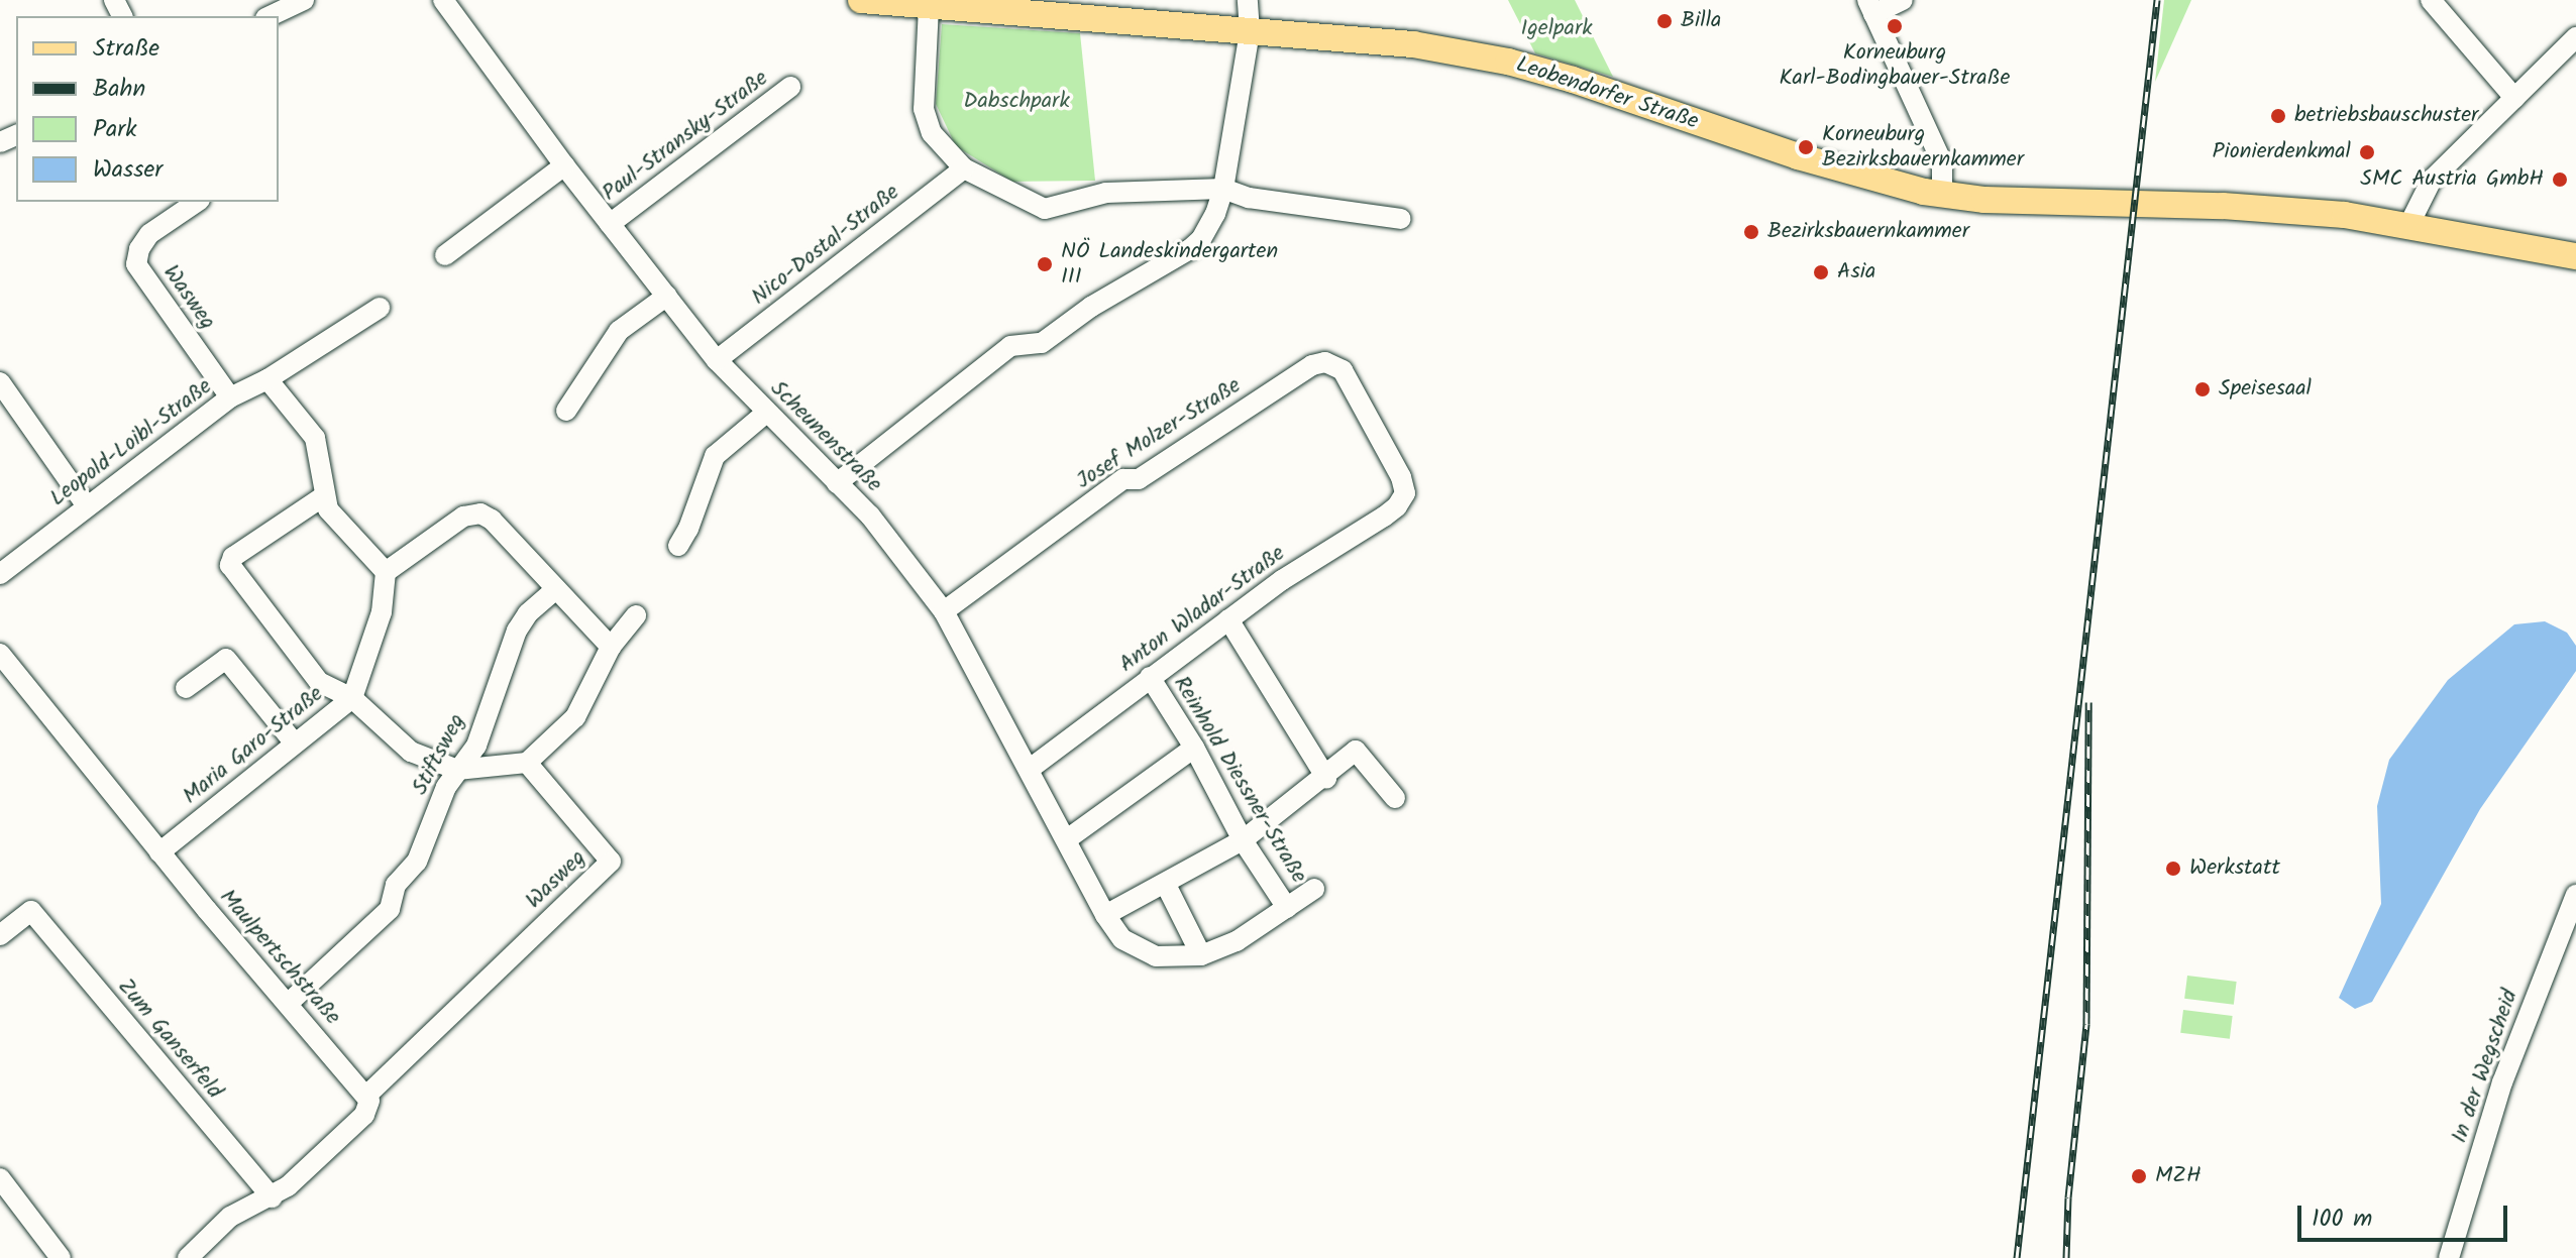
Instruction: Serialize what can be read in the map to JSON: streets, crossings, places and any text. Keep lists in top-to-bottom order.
{
  "streets": {
    "main road": ["Leobendorfer Straße"],
    "street": [
      "Paul-Stransky-Straße",
      "Nico-Dostal-Straße",
      "Wasweg",
      "Josef Molzer-Straße",
      "Scheunenstraße",
      "Leopold-Loibl-Straße",
      "Anton Wladar-Straße",
      "Maria Garo-Straße",
      "Stiftsweg",
      "Reinhold Diessner-Straße",
      "Maulpertschstraße",
      "Zum Ganserfeld",
      "In der Wegscheid"
    ]
  },
  "crossings": [
    ["Paul-Stransky-Straße", "Scheunenstraße"],
    ["Nico-Dostal-Straße", "Scheunenstraße"],
    ["Wasweg", "Leopold-Loibl-Straße"],
    ["Wasweg", "Maulpertschstraße"],
    ["Josef Molzer-Straße", "Scheunenstraße"],
    ["Josef Molzer-Straße", "Anton Wladar-Straße"],
    ["Scheunenstraße", "Anton Wladar-Straße"],
    ["Anton Wladar-Straße", "Reinhold Diessner-Straße"],
    ["Maria Garo-Straße", "Maulpertschstraße"],
    ["Stiftsweg", "Maulpertschstraße"]
  ],
  "parks": ["Igelpark", "Dabschpark"],
  "places": [
    "Billa",
    "Korneuburg Karl-Bodingbauer-Straße",
    "betriebsbauschuster",
    "Korneuburg Bezirksbauernkammer",
    "Pionierdenkmal",
    "SMC Austria GmbH",
    "Bezirksbauernkammer",
    "NÖ Landeskindergarten III",
    "Asia",
    "Speisesaal",
    "Werkstatt",
    "MZH"
  ],
  "legend": [
    "Straße",
    "Bahn",
    "Park",
    "Wasser"
  ],
  "scale_bar": "100 m"
}
